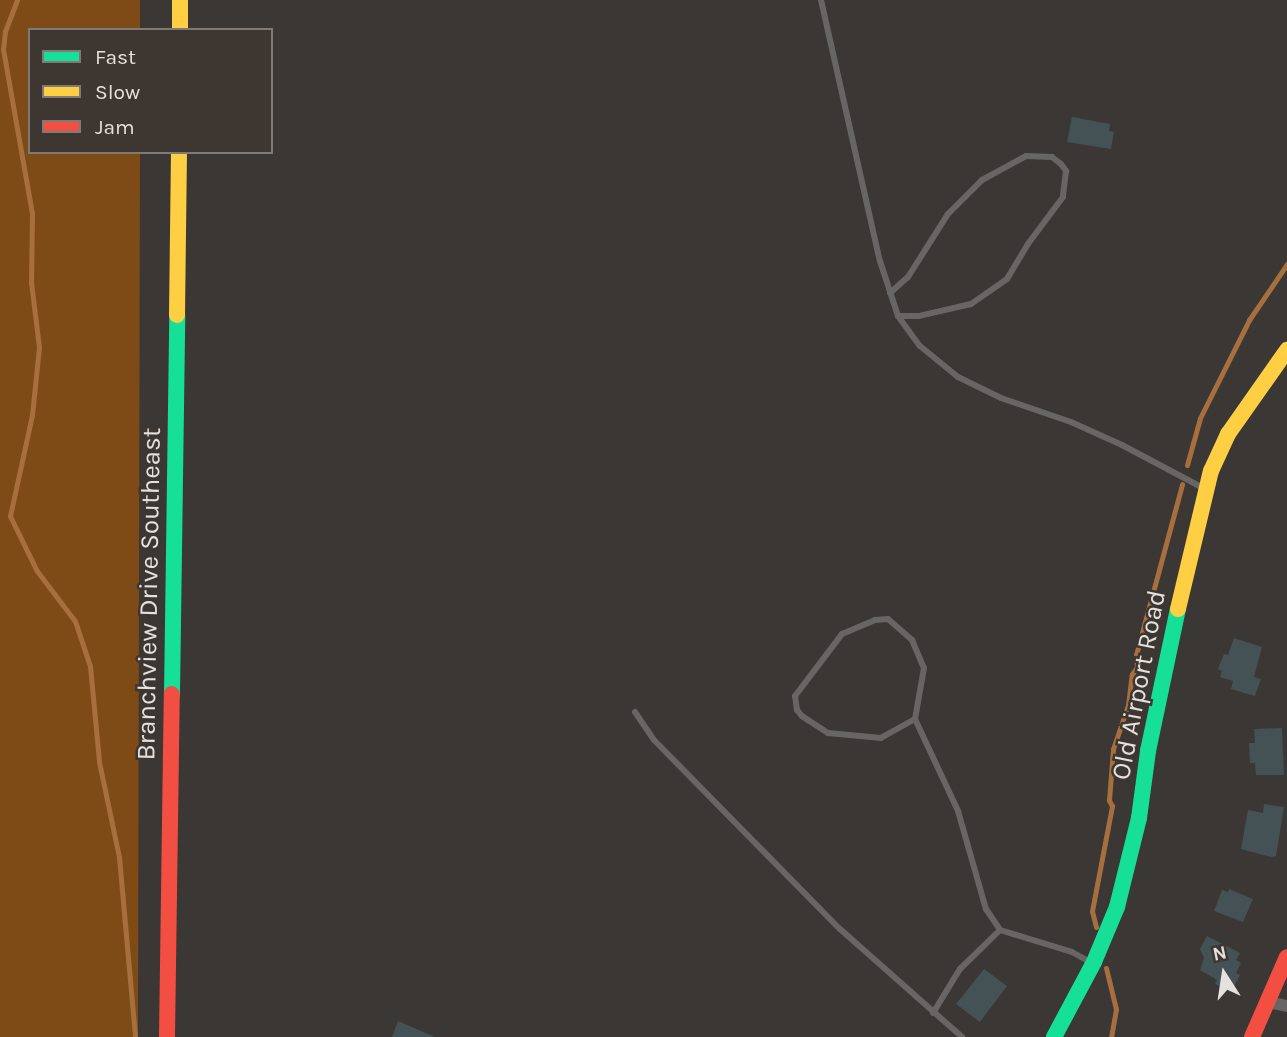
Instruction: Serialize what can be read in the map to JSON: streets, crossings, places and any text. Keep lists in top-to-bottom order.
{
  "streets": {
    "main road": ["Branchview Drive Southeast", "Old Airport Road"]
  },
  "legend": ["Fast", "Slow", "Jam"],
  "north": "top"
}
